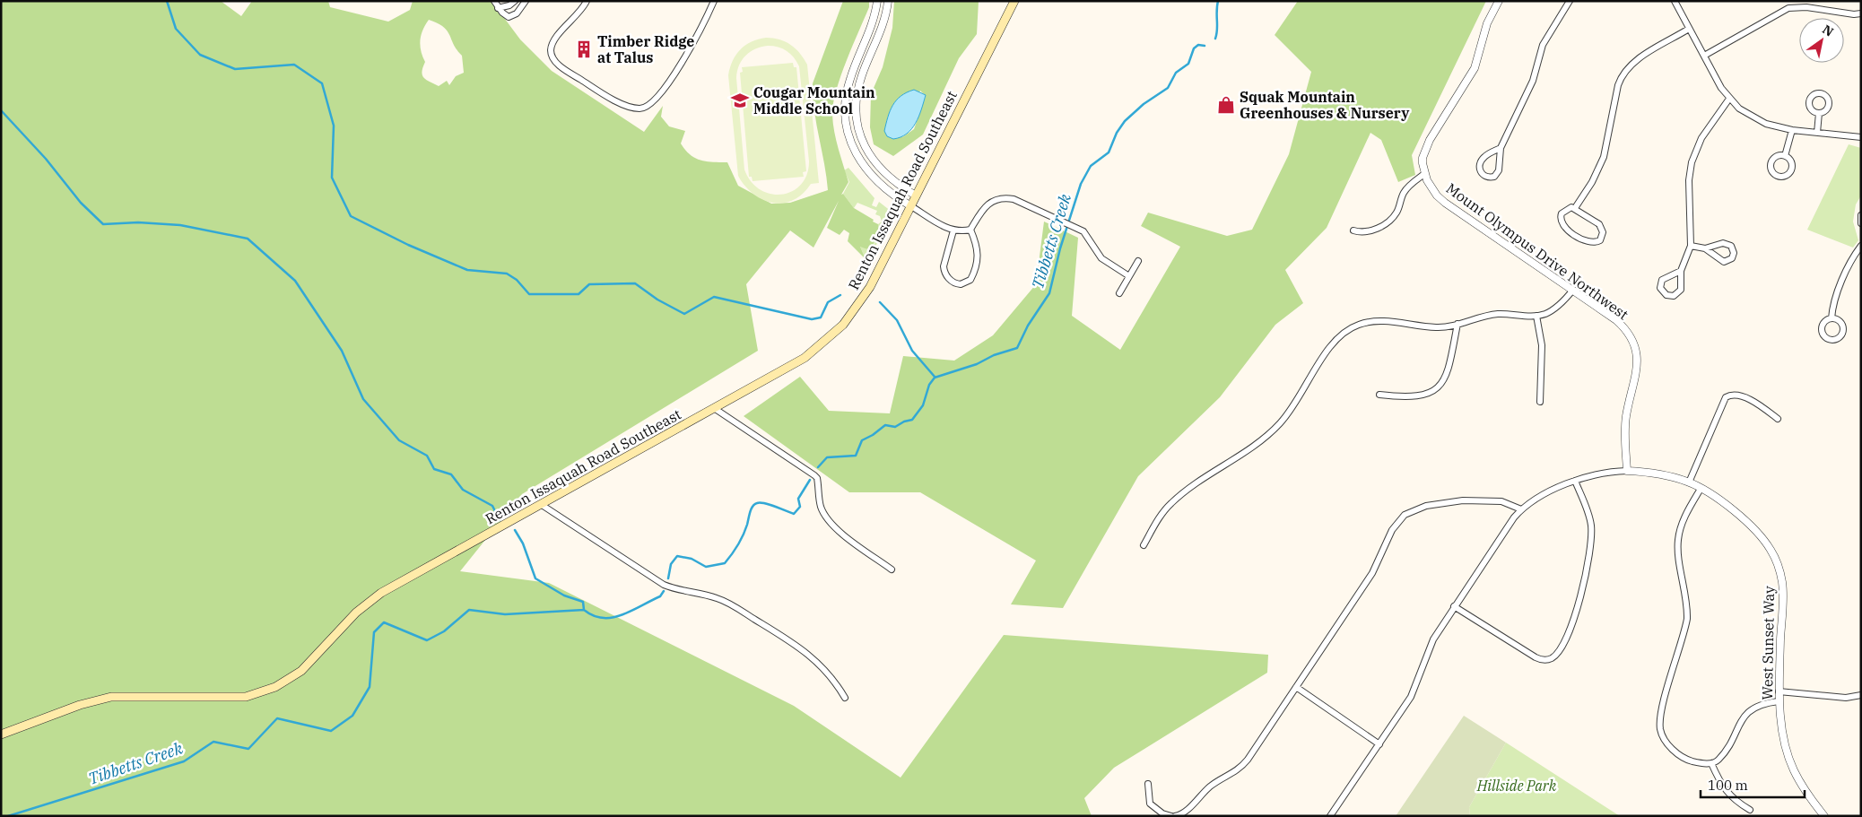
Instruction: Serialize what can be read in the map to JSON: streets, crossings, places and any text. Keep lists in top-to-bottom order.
{
  "streets": {
    "main road": ["Renton Issaquah Road Southeast"],
    "street": ["Mount Olympus Drive Northwest", "West Sunset Way"]
  },
  "crossings": [
    ["Mount Olympus Drive Northwest", "West Sunset Way"]
  ],
  "water": ["Tibbetts Creek"],
  "parks": ["Hillside Park"],
  "places": {
    "building": ["Timber Ridge at Talus"],
    "school or university": ["Cougar Mountain Middle School"],
    "shop": ["Squak Mountain Greenhouses & Nursery"]
  },
  "scale_bar": "100 m",
  "north": "top right"
}
